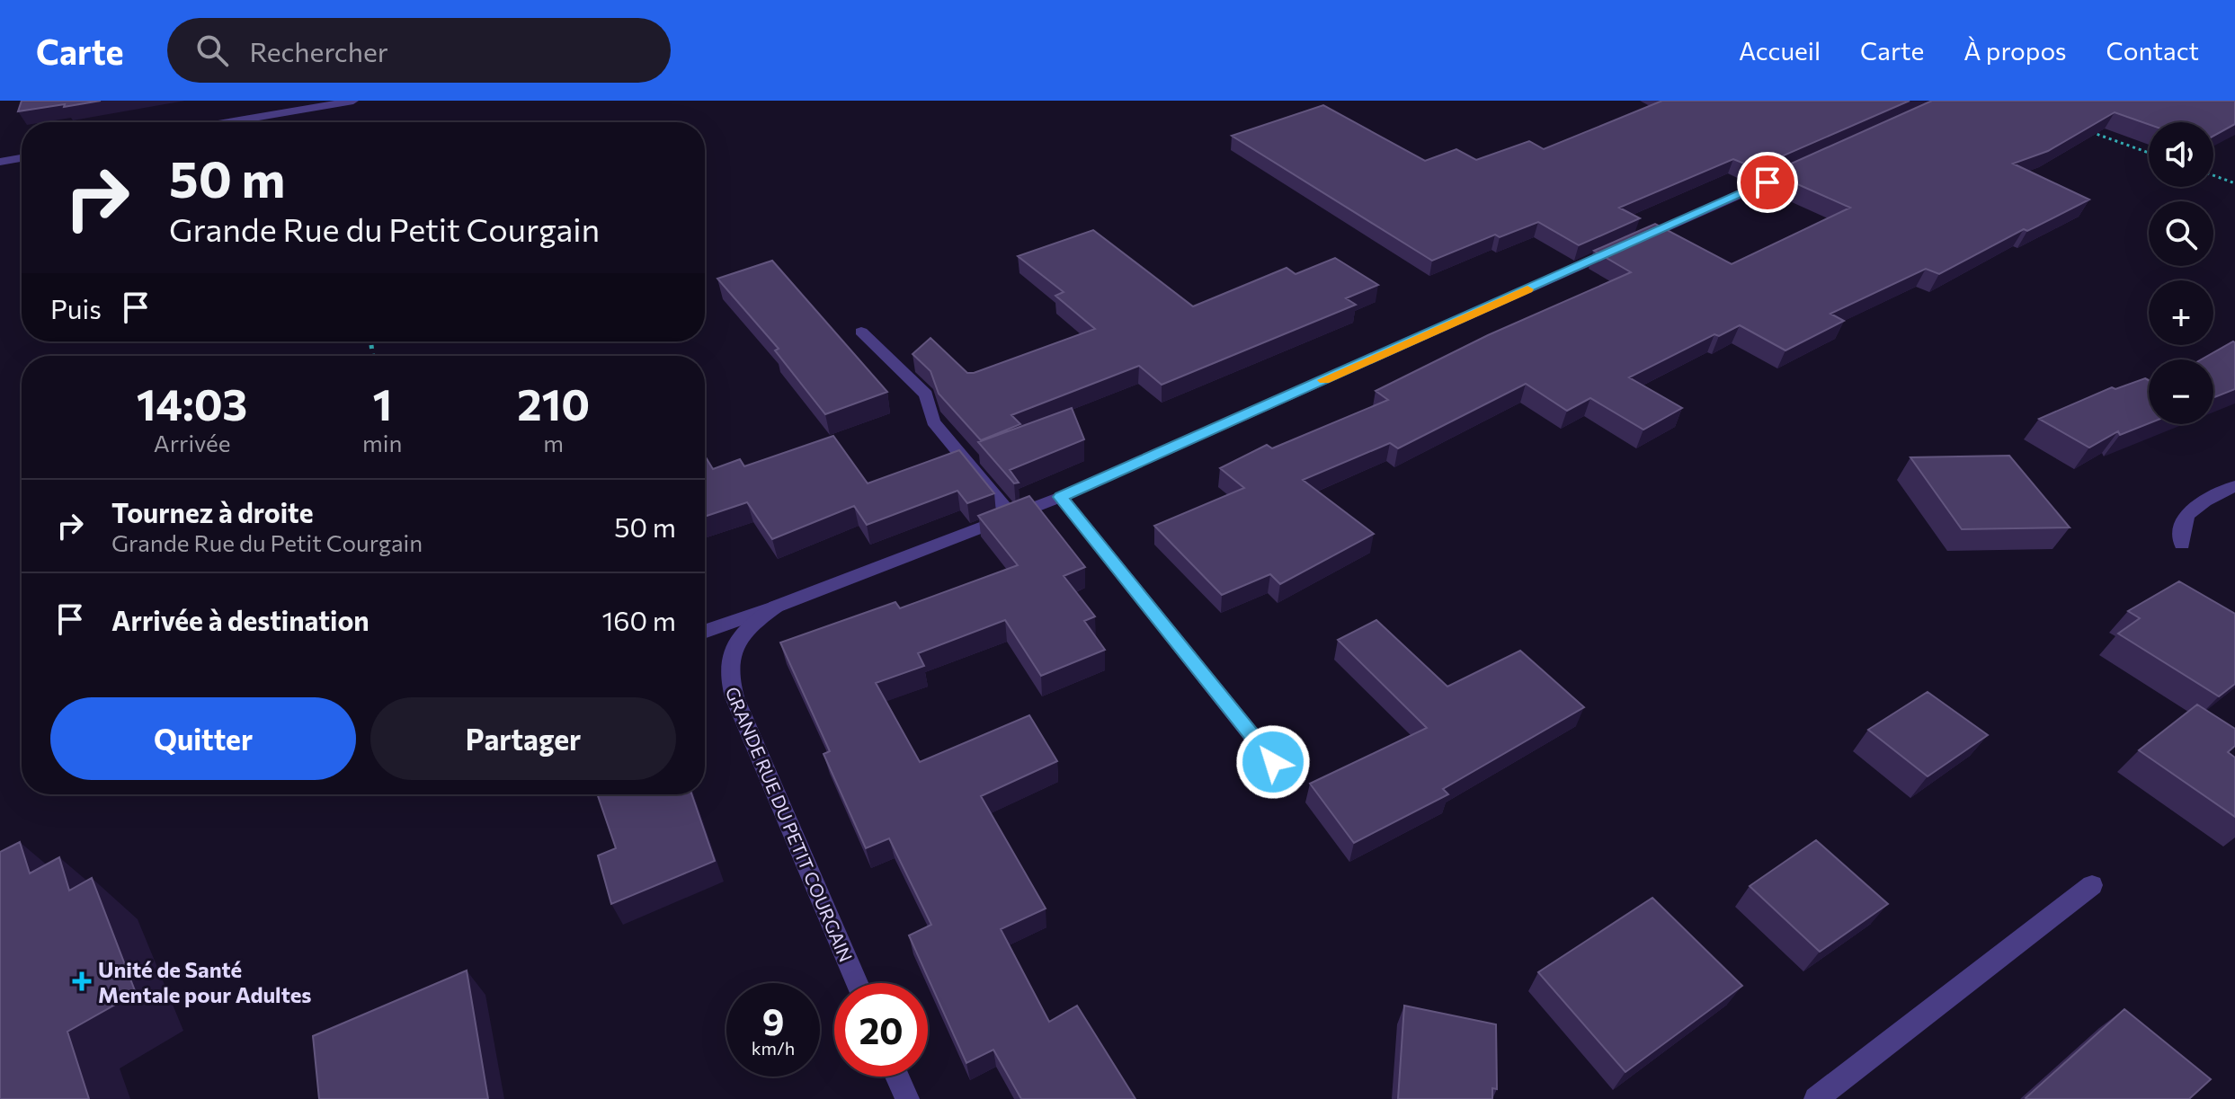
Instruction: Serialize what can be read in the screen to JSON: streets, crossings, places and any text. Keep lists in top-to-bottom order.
{
  "streets": {
    "street": ["GRANDE RUE DU PETIT COURGAIN"]
  },
  "places": {
    "health": ["Unité de Santé Mentale pour Adultes"]
  },
  "page": {
    "header": "Carte",
    "search": "Rechercher",
    "nav": [
      "Accueil",
      "Carte",
      "À propos",
      "Contact"
    ],
    "map_buttons": ["+", "−"],
    "turn": ["50 m", "Grande Rue du Petit Courgain"],
    "then": "Puis",
    "eta": [
      "14:03",
      "Arrivée",
      "1",
      "min",
      "210",
      "m"
    ],
    "list": [
      {
        "name": "Tournez à droite",
        "note": "Grande Rue du Petit Courgain",
        "value": "50 m"
      },
      {
        "name": "Arrivée à destination",
        "value": "160 m"
      }
    ],
    "buttons": ["Quitter", "Partager"],
    "speed": "9 km/h",
    "limit": "20"
  }
}
